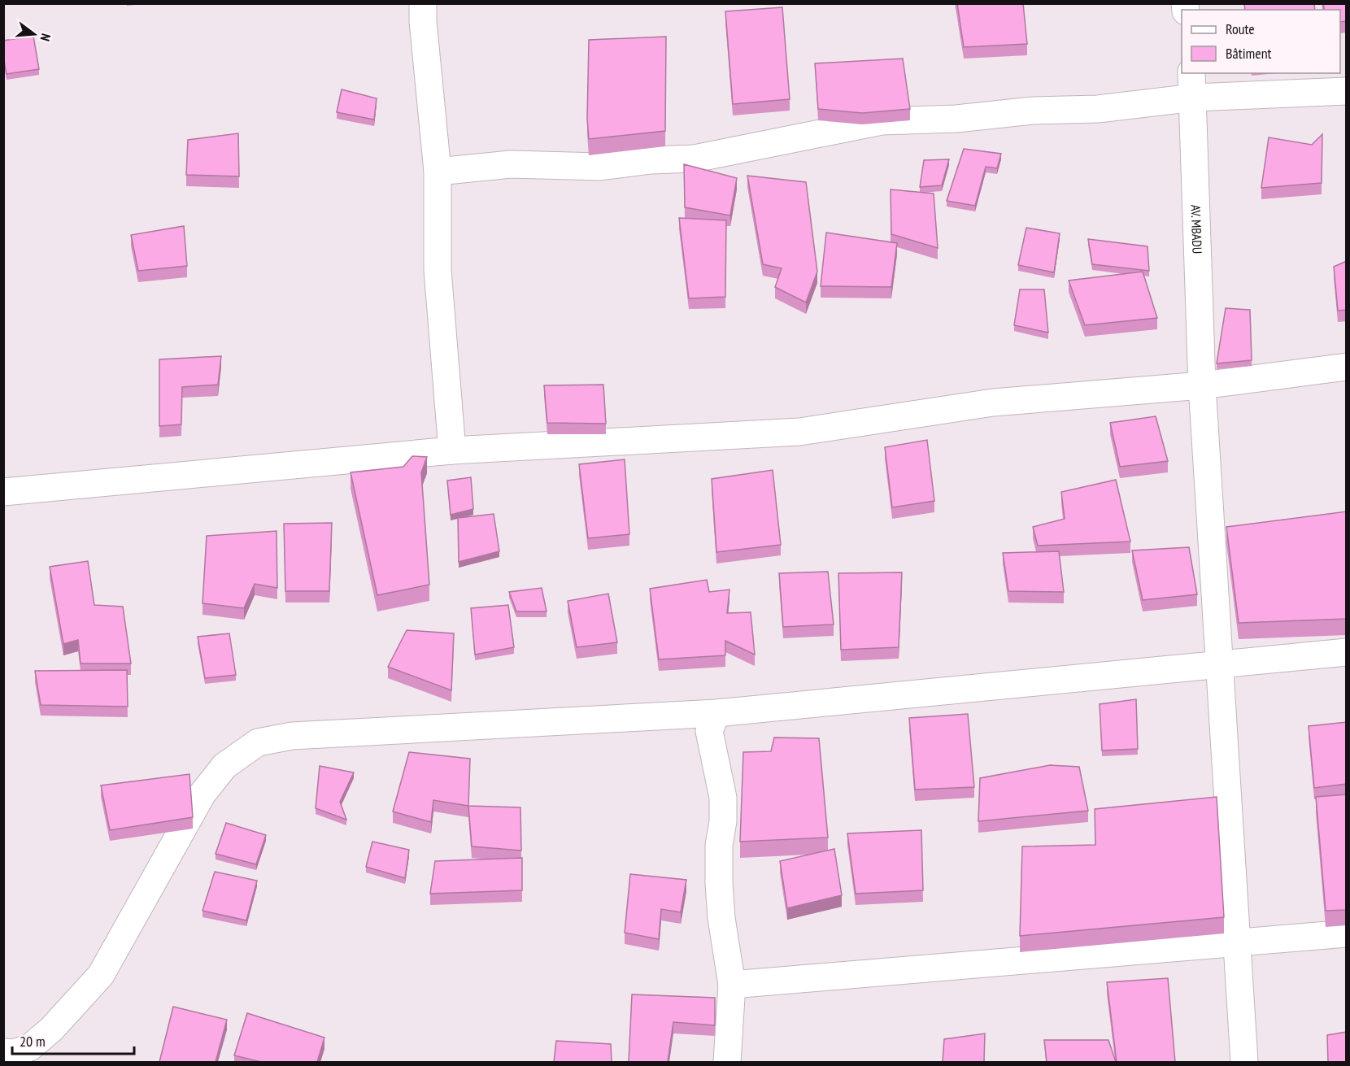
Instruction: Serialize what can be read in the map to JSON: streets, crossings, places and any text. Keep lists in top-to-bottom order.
{
  "streets": {
    "street": ["AV. MBADU"]
  },
  "legend": ["Route", "Bâtiment"],
  "scale_bar": "20 m",
  "north": "right"
}
